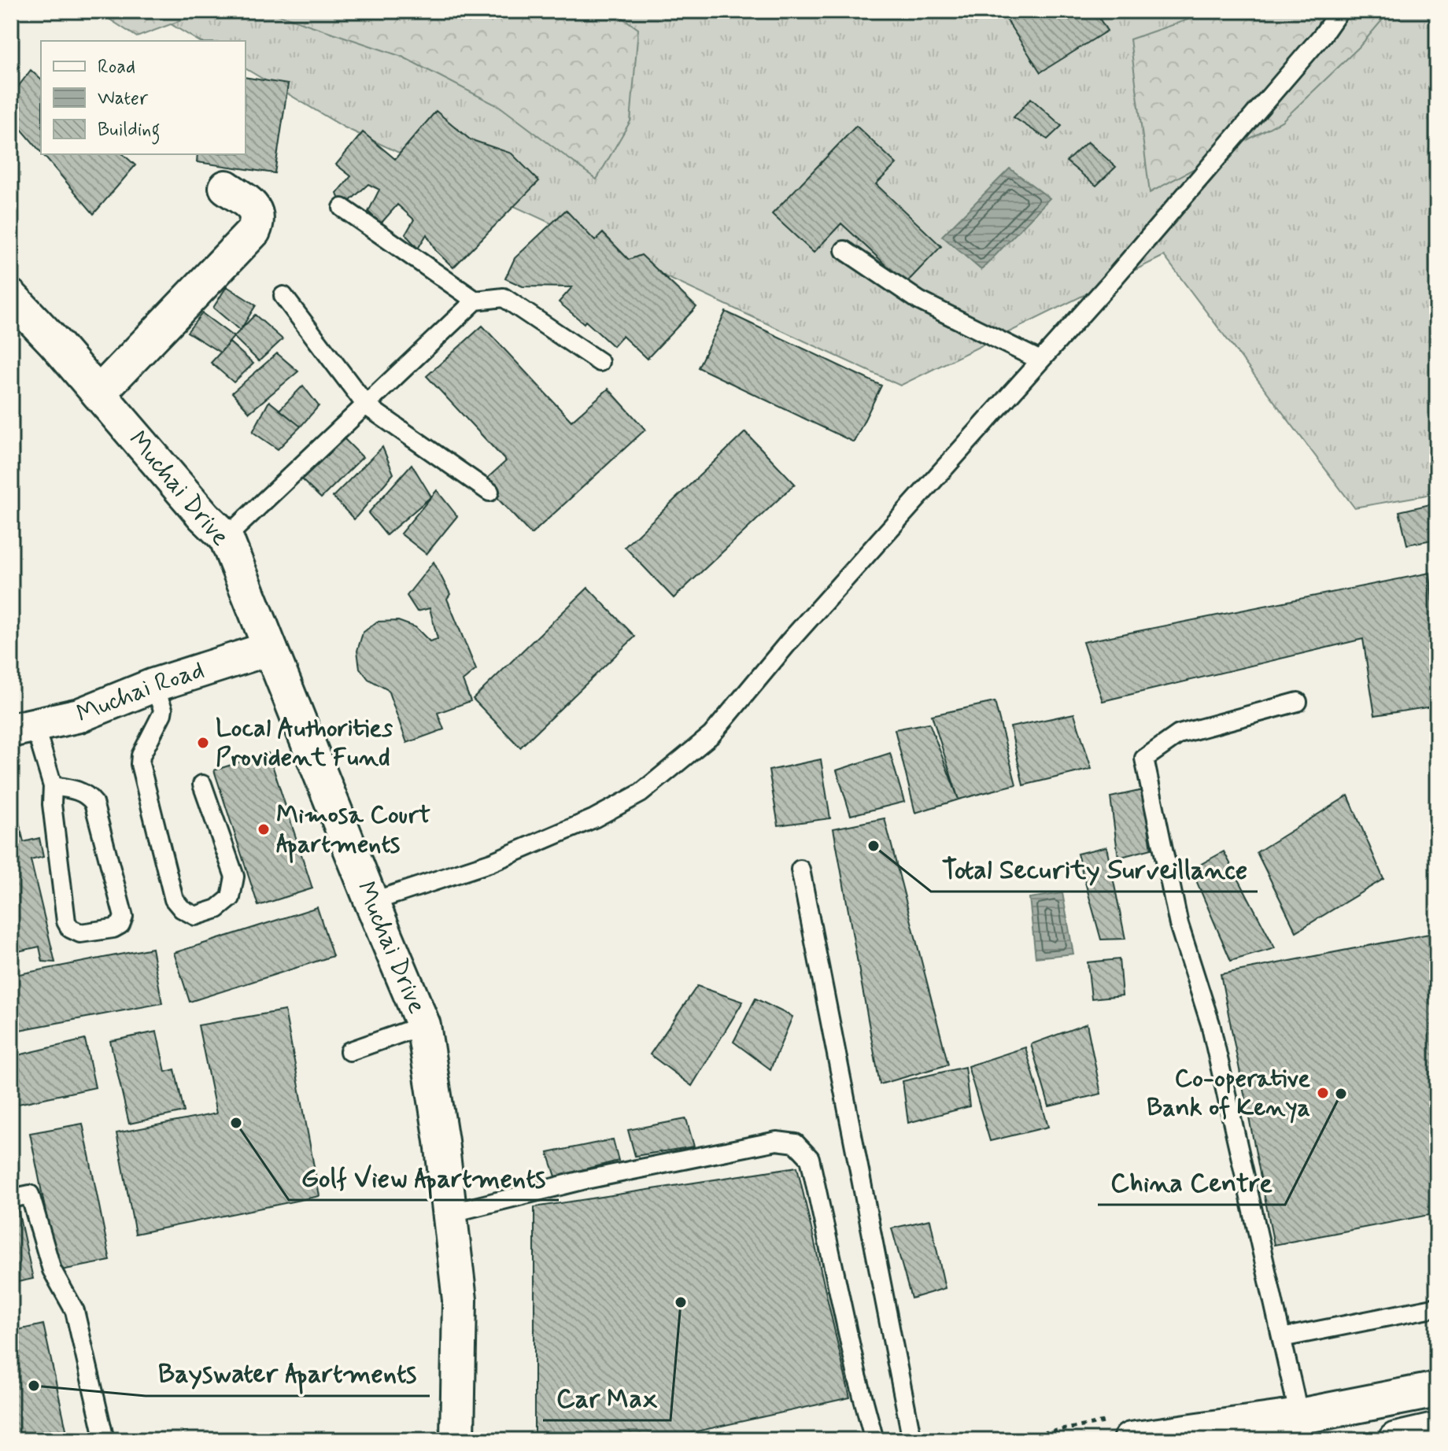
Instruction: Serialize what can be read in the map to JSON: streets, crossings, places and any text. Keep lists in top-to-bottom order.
{
  "streets": {
    "street": ["Muchai Drive", "Muchai Road"]
  },
  "crossings": [
    ["Muchai Drive", "Muchai Road"]
  ],
  "places": [
    "Local Authorities Provident Fund",
    "Mimosa Court Apartments",
    "Total Security Surveillance",
    "Co-operative Bank of Kenya",
    "China Centre",
    "Golf View Apartments",
    "Car Max",
    "Bayswater Apartments"
  ],
  "legend": ["Road", "Water", "Building"]
}
